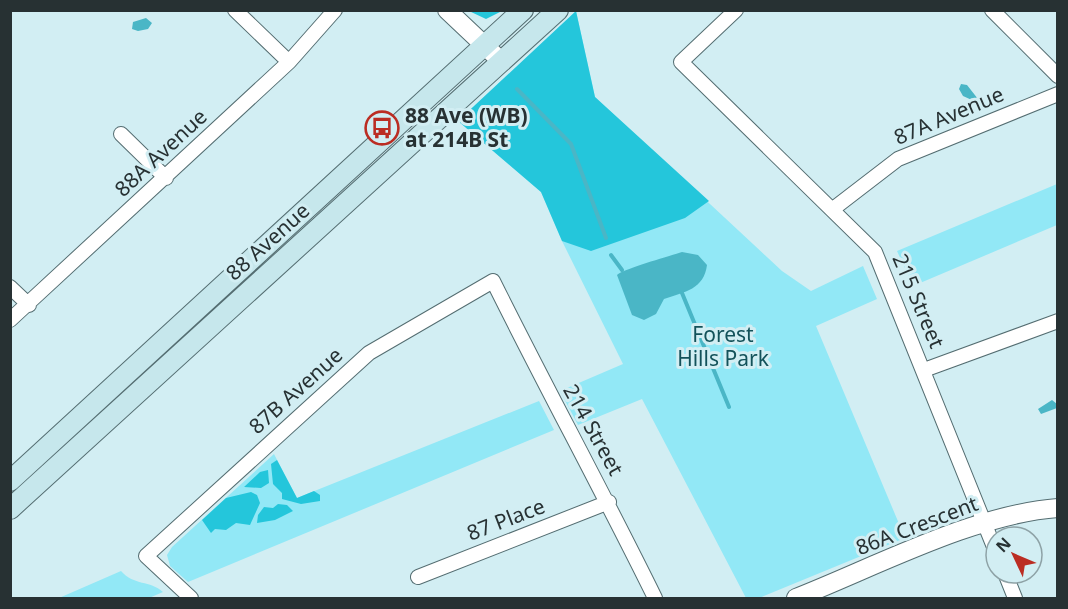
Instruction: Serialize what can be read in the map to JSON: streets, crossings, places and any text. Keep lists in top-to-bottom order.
{
  "streets": {
    "main road": ["88 Avenue"],
    "street": [
      "87A Avenue",
      "88A Avenue",
      "215 Street",
      "87B Avenue",
      "214 Street",
      "87 Place",
      "86A Crescent"
    ]
  },
  "crossings": [
    ["87A Avenue", "215 Street"],
    ["215 Street", "86A Crescent"],
    ["87B Avenue", "214 Street"],
    ["214 Street", "87 Place"]
  ],
  "parks": ["Forest Hills Park"],
  "places": {
    "bus stop": ["88 Ave (WB) at 214B St"]
  },
  "north": "top left"
}
